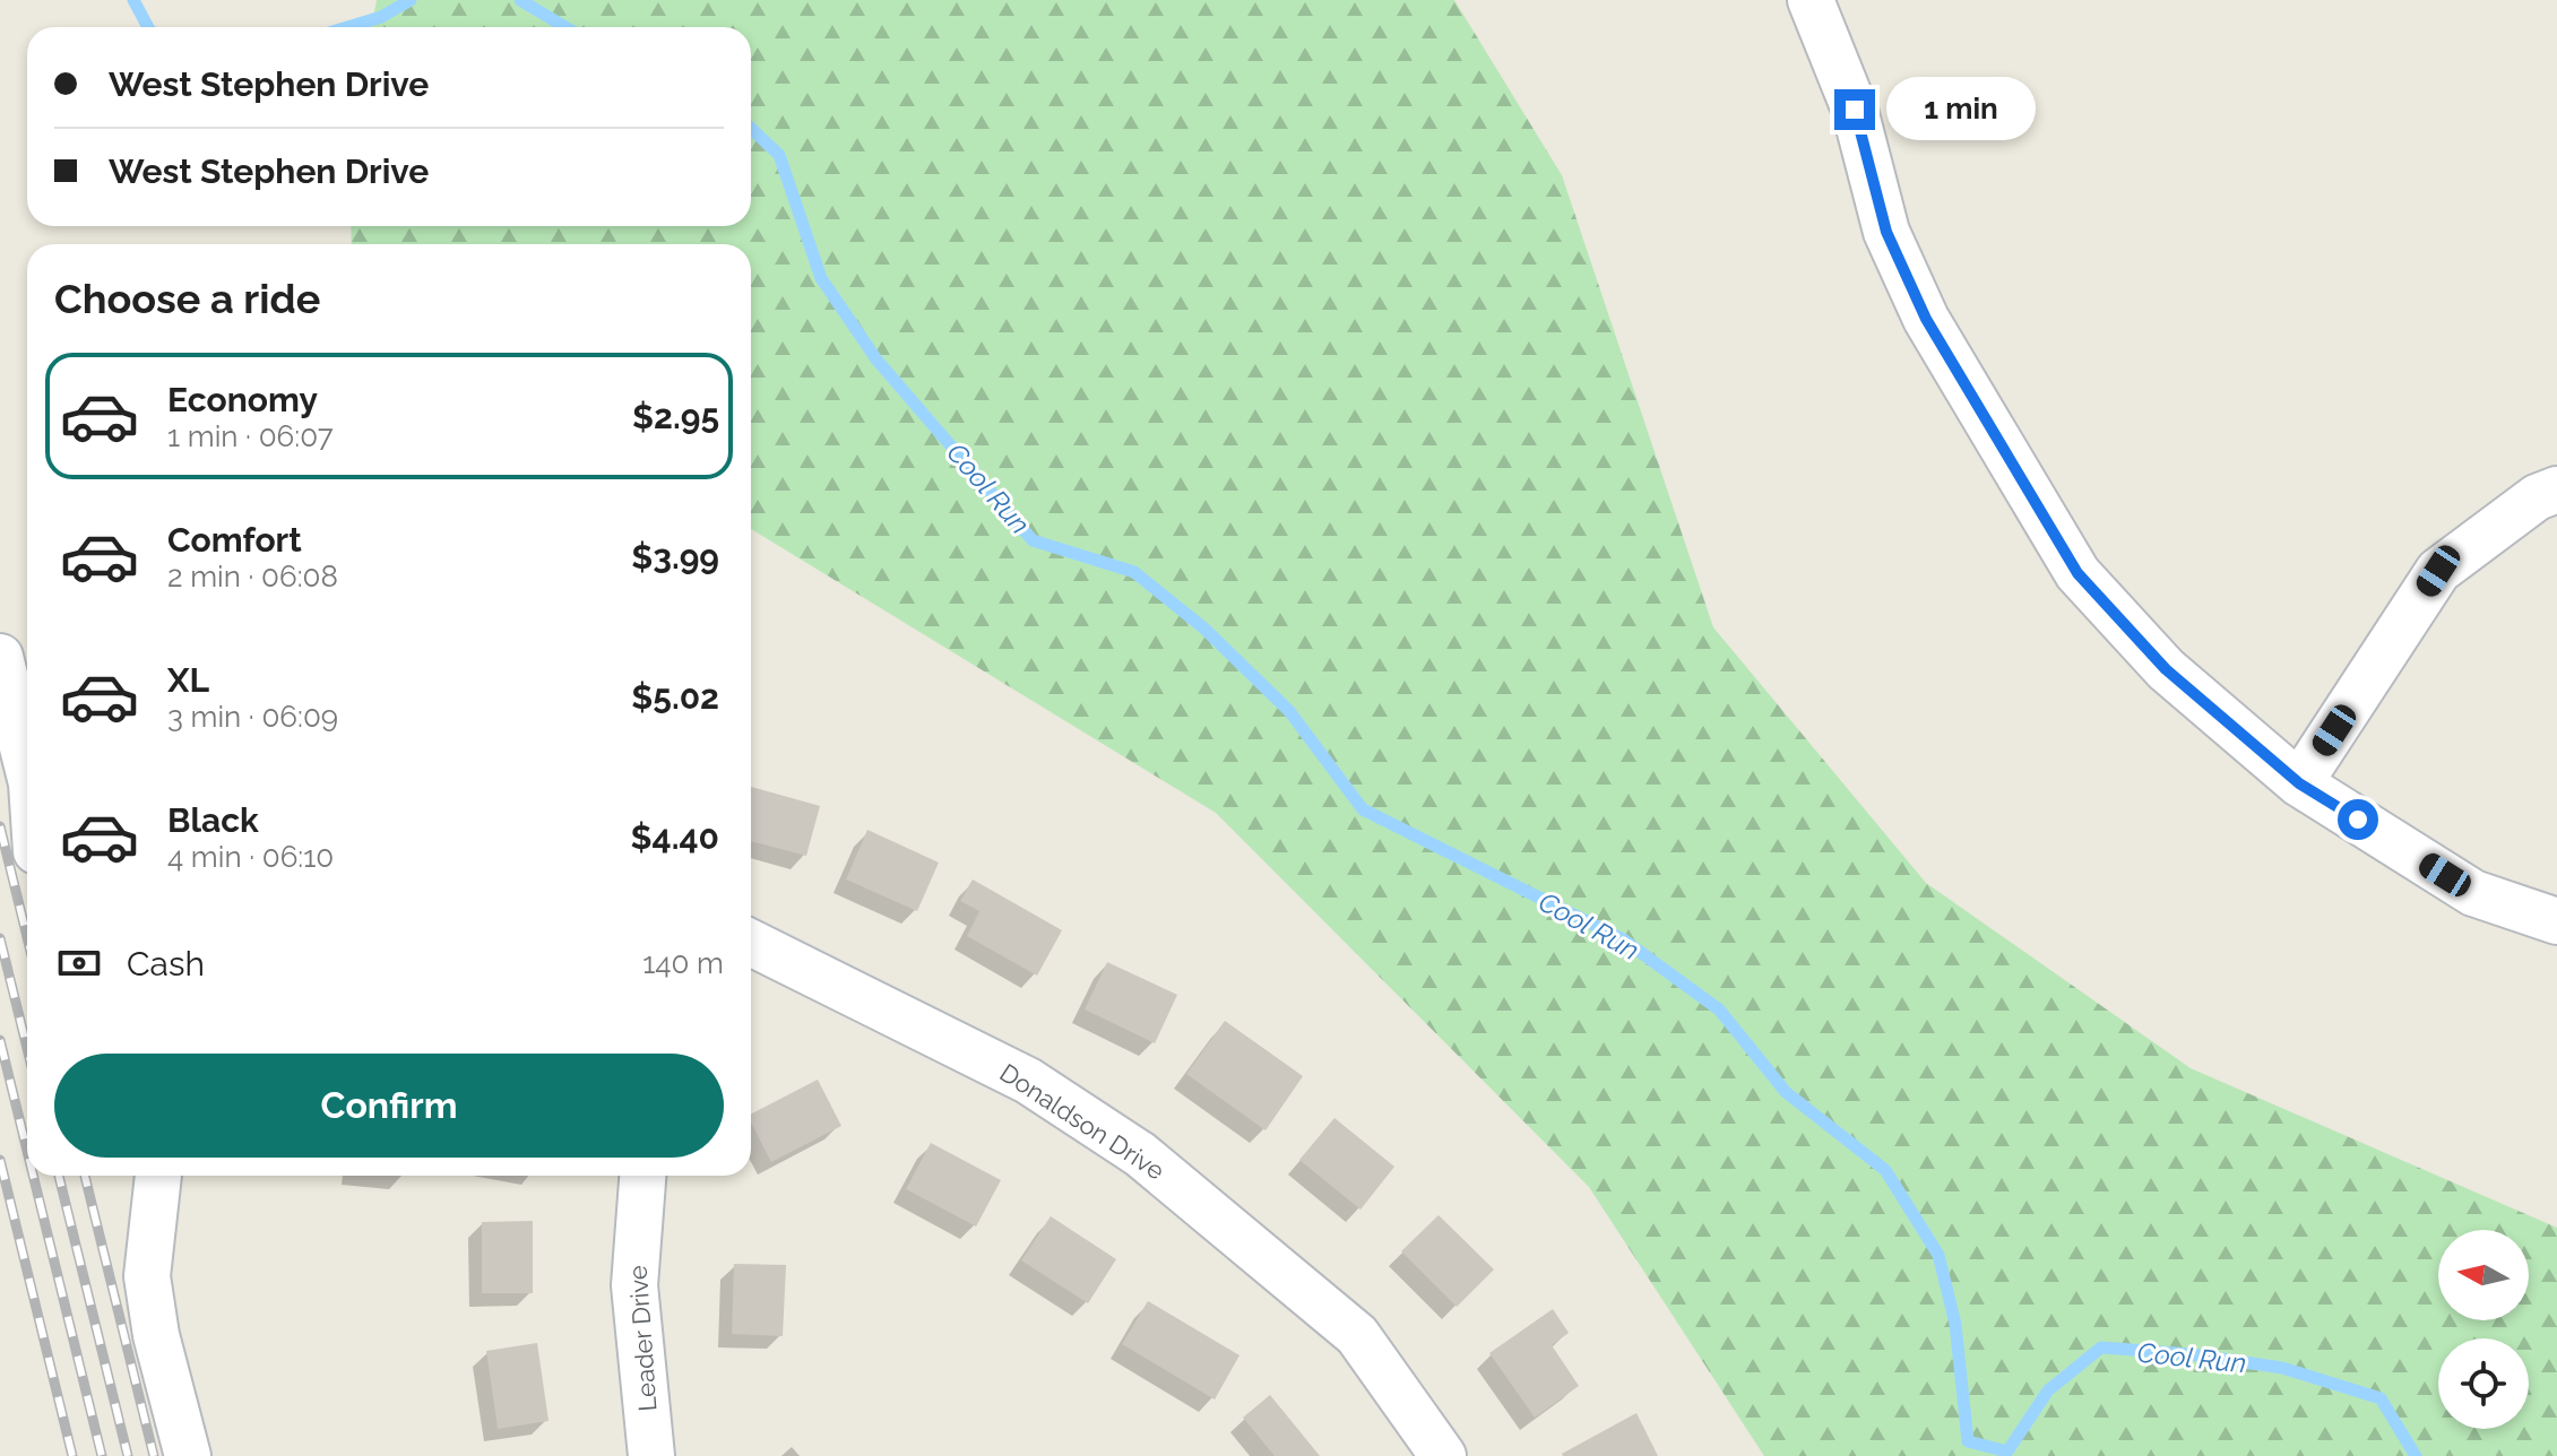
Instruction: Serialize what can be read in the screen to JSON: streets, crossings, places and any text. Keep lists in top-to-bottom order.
{
  "streets": {
    "street": ["Donaldson Drive", "Leader Drive"]
  },
  "water": ["Cool Run"],
  "north": "left",
  "page": {
    "banner": ["West Stephen Drive", "West Stephen Drive"],
    "bubble": "1 min",
    "heading": "Choose a ride",
    "list": [
      {
        "name": "Economy",
        "note": "1 min · 06:07",
        "value": "$2.95"
      },
      {
        "name": "Comfort",
        "note": "2 min · 06:08",
        "value": "$3.99"
      },
      {
        "name": "XL",
        "note": "3 min · 06:09",
        "value": "$5.02"
      },
      {
        "name": "Black",
        "note": "4 min · 06:10",
        "value": "$4.40"
      }
    ],
    "pay": ["Cash", "140 m"],
    "buttons": "Confirm"
  }
}
